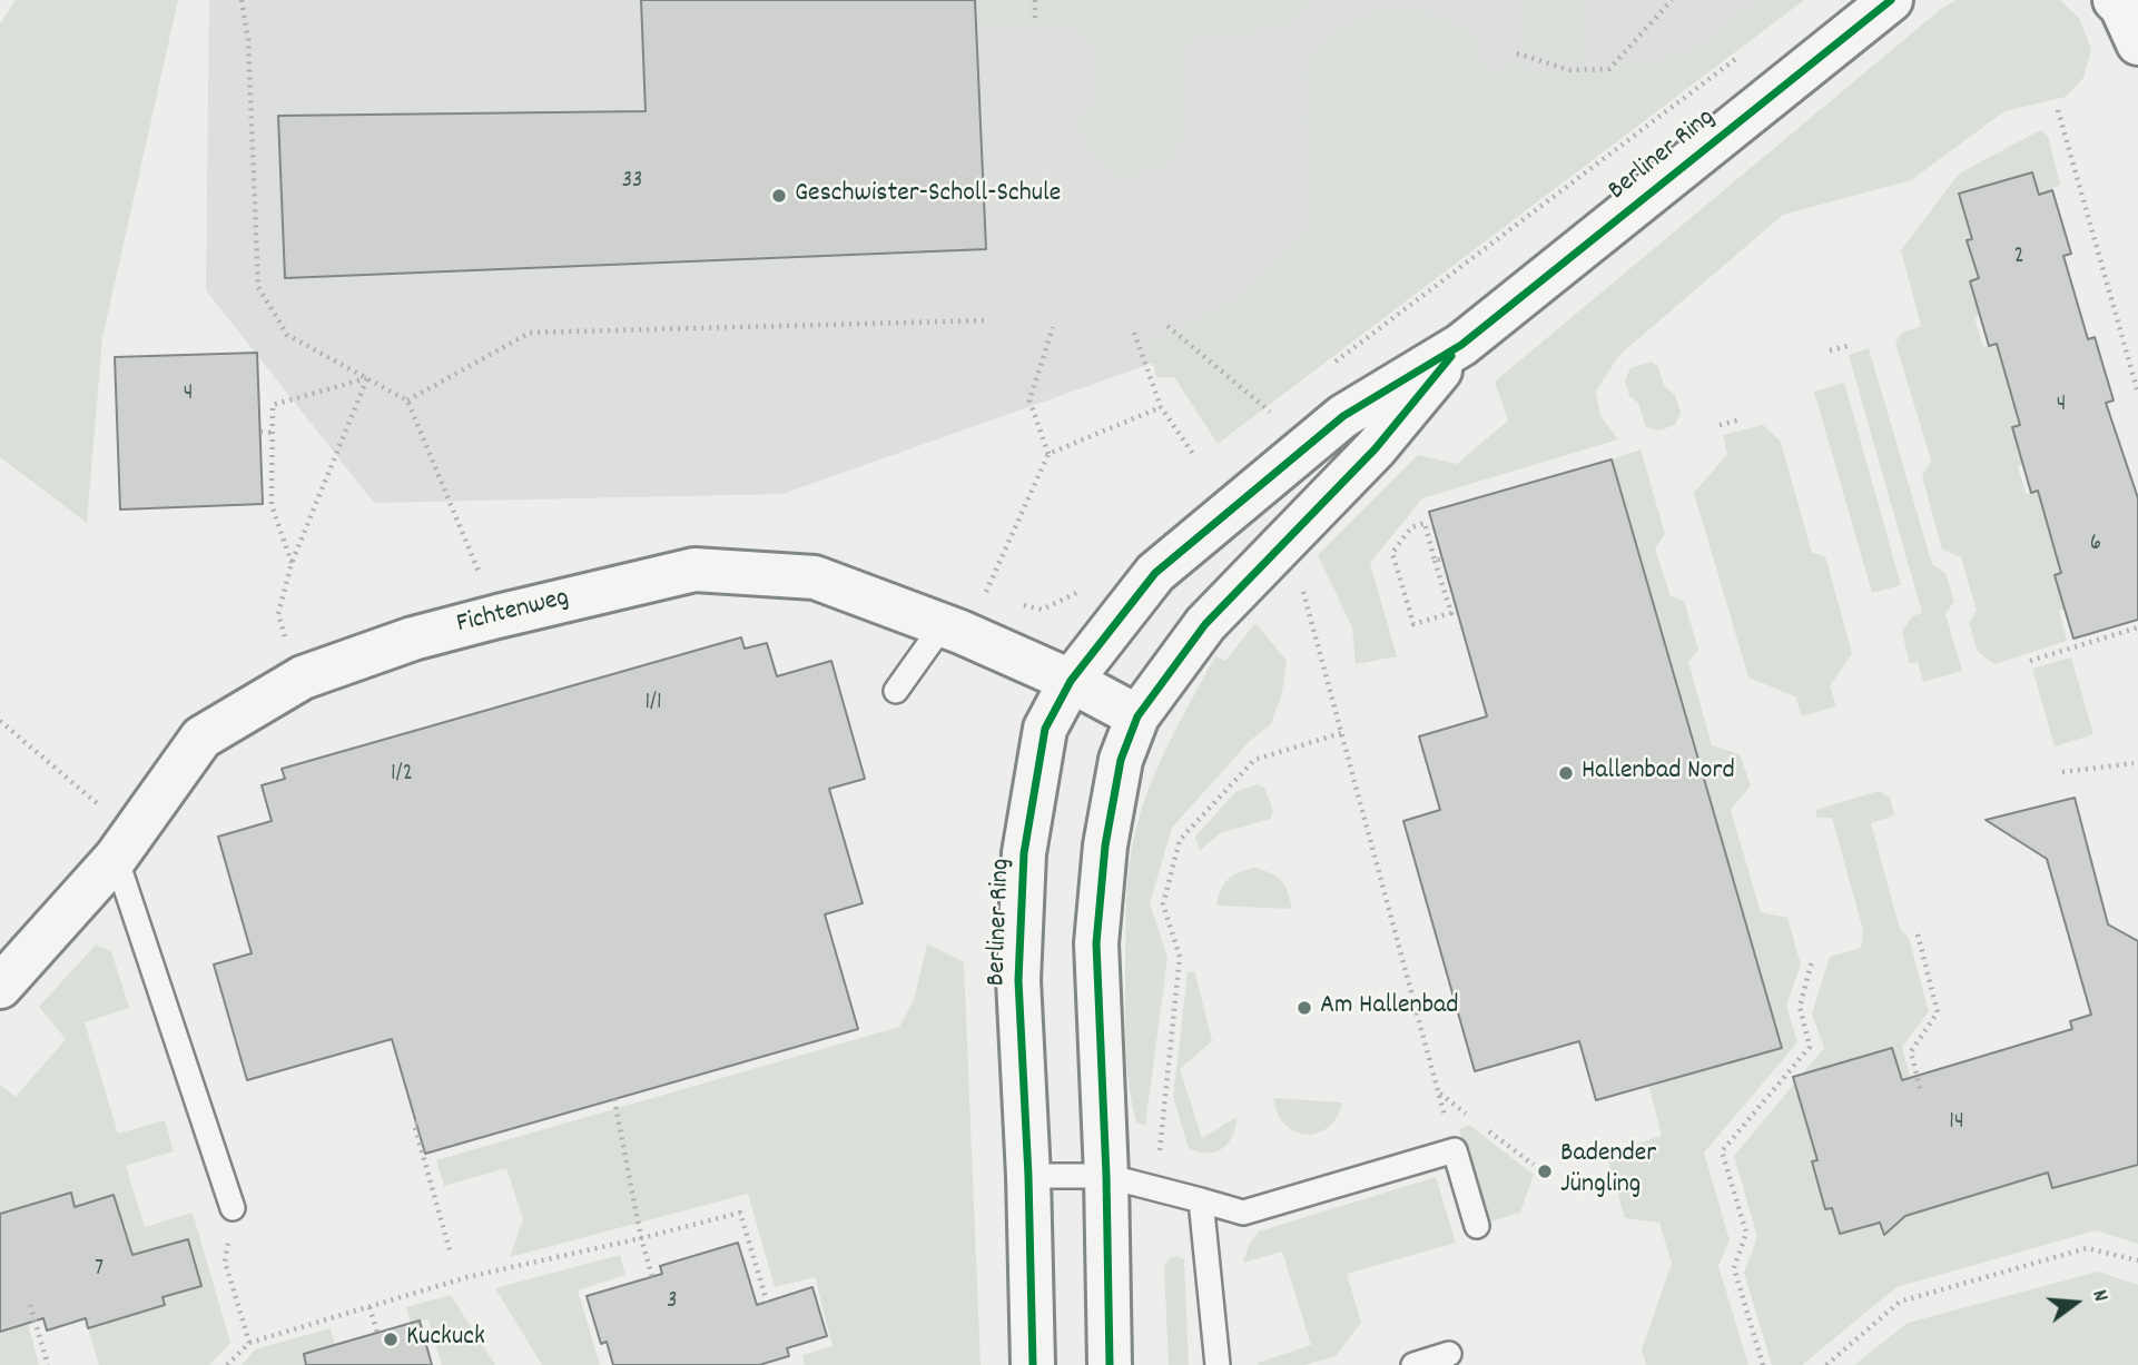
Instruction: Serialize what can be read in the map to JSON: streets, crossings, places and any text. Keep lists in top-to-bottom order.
{
  "streets": {
    "street": ["Berliner Ring", "Fichtenweg"]
  },
  "crossings": [
    ["Berliner Ring", "Fichtenweg"]
  ],
  "places": [
    "Geschwister-Scholl-Schule",
    "Hallenbad Nord",
    "Am Hallenbad",
    "Badender Jüngling",
    "Kuckuck"
  ],
  "house_numbers": [
    "33",
    "2",
    "4",
    "4",
    "6",
    "1/1",
    "1/2",
    "14",
    "7",
    "3"
  ],
  "north": "right"
}
